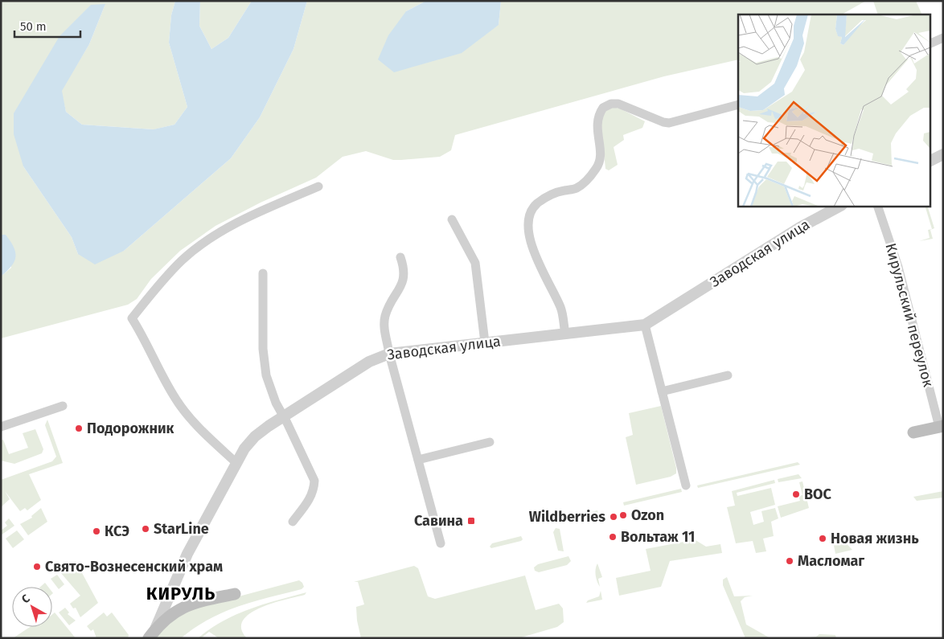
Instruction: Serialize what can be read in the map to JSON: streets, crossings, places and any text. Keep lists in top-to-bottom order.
{
  "streets": {
    "street": ["Заводская улица", "Кирульский переулок"]
  },
  "districts": ["КИРУЛЬ"],
  "places": {
    "other": [
      "Подорожник",
      "ВОС",
      "Ozon",
      "Wildberries",
      "StarLine",
      "КСЭ",
      "Вольтаж 11",
      "Новая жизнь",
      "Масломаг",
      "Свято-Вознесенский храм"
    ],
    "transit": ["Савина"]
  },
  "scale_bar": "50 m",
  "north": "top left"
}
